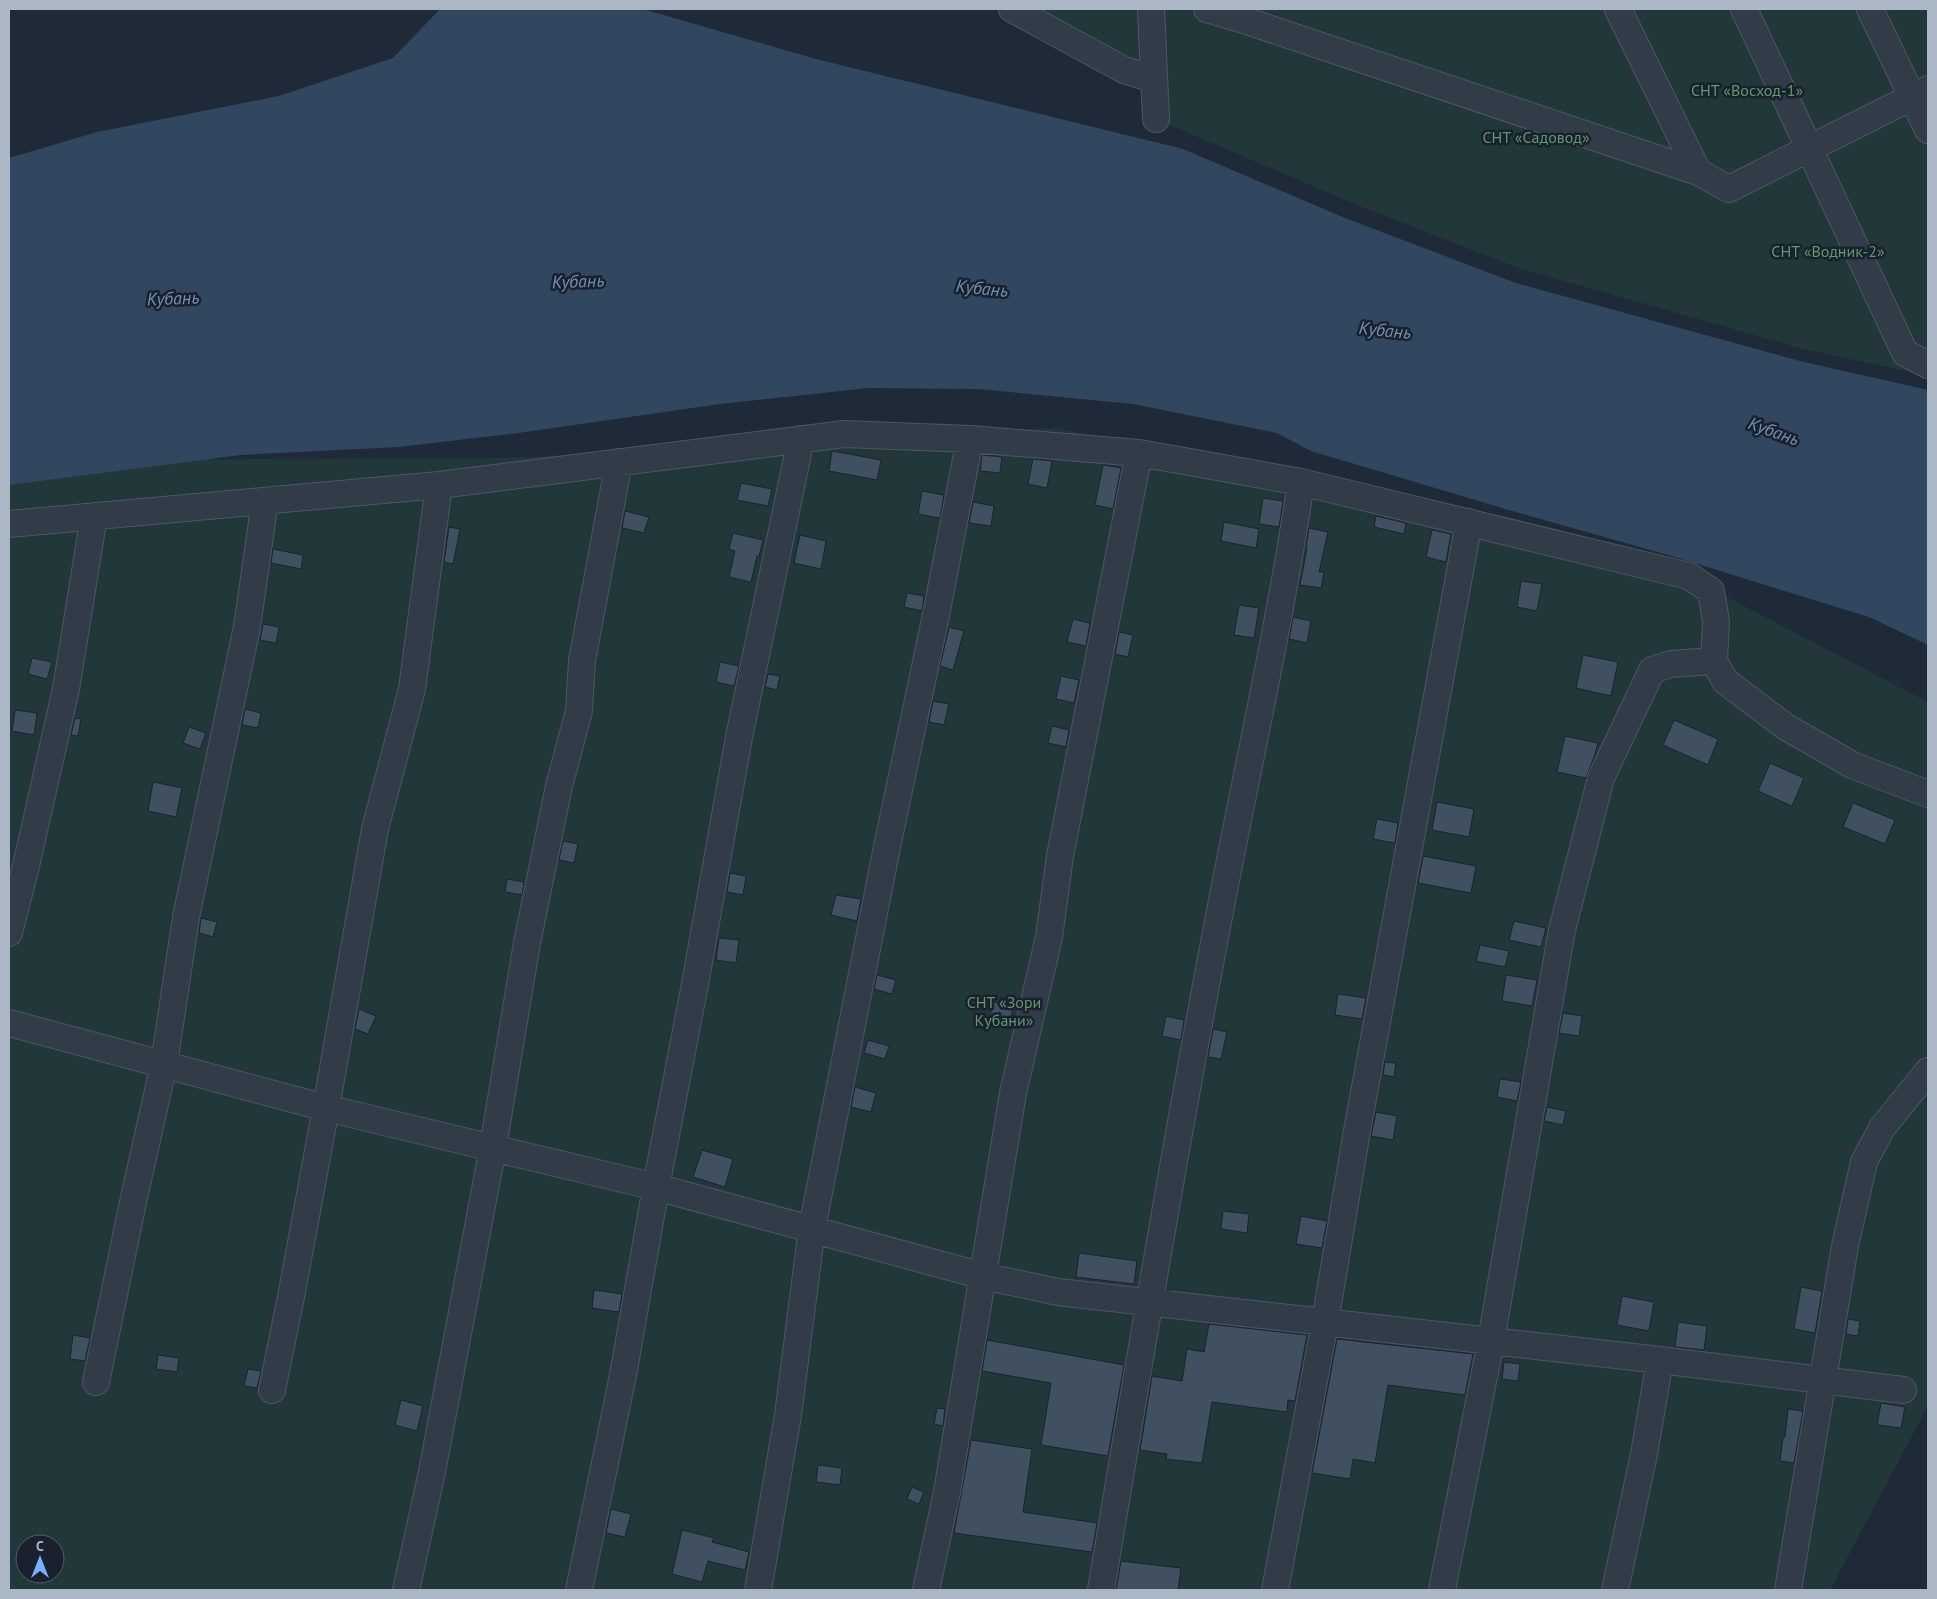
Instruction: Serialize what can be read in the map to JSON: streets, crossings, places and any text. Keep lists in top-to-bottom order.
{
  "water": ["Кубань"],
  "parks": [
    "СНТ «Восход-1»",
    "СНТ «Садовод»",
    "СНТ «Водник-2»",
    "СНТ «Зори Кубани»"
  ],
  "north": "top"
}
